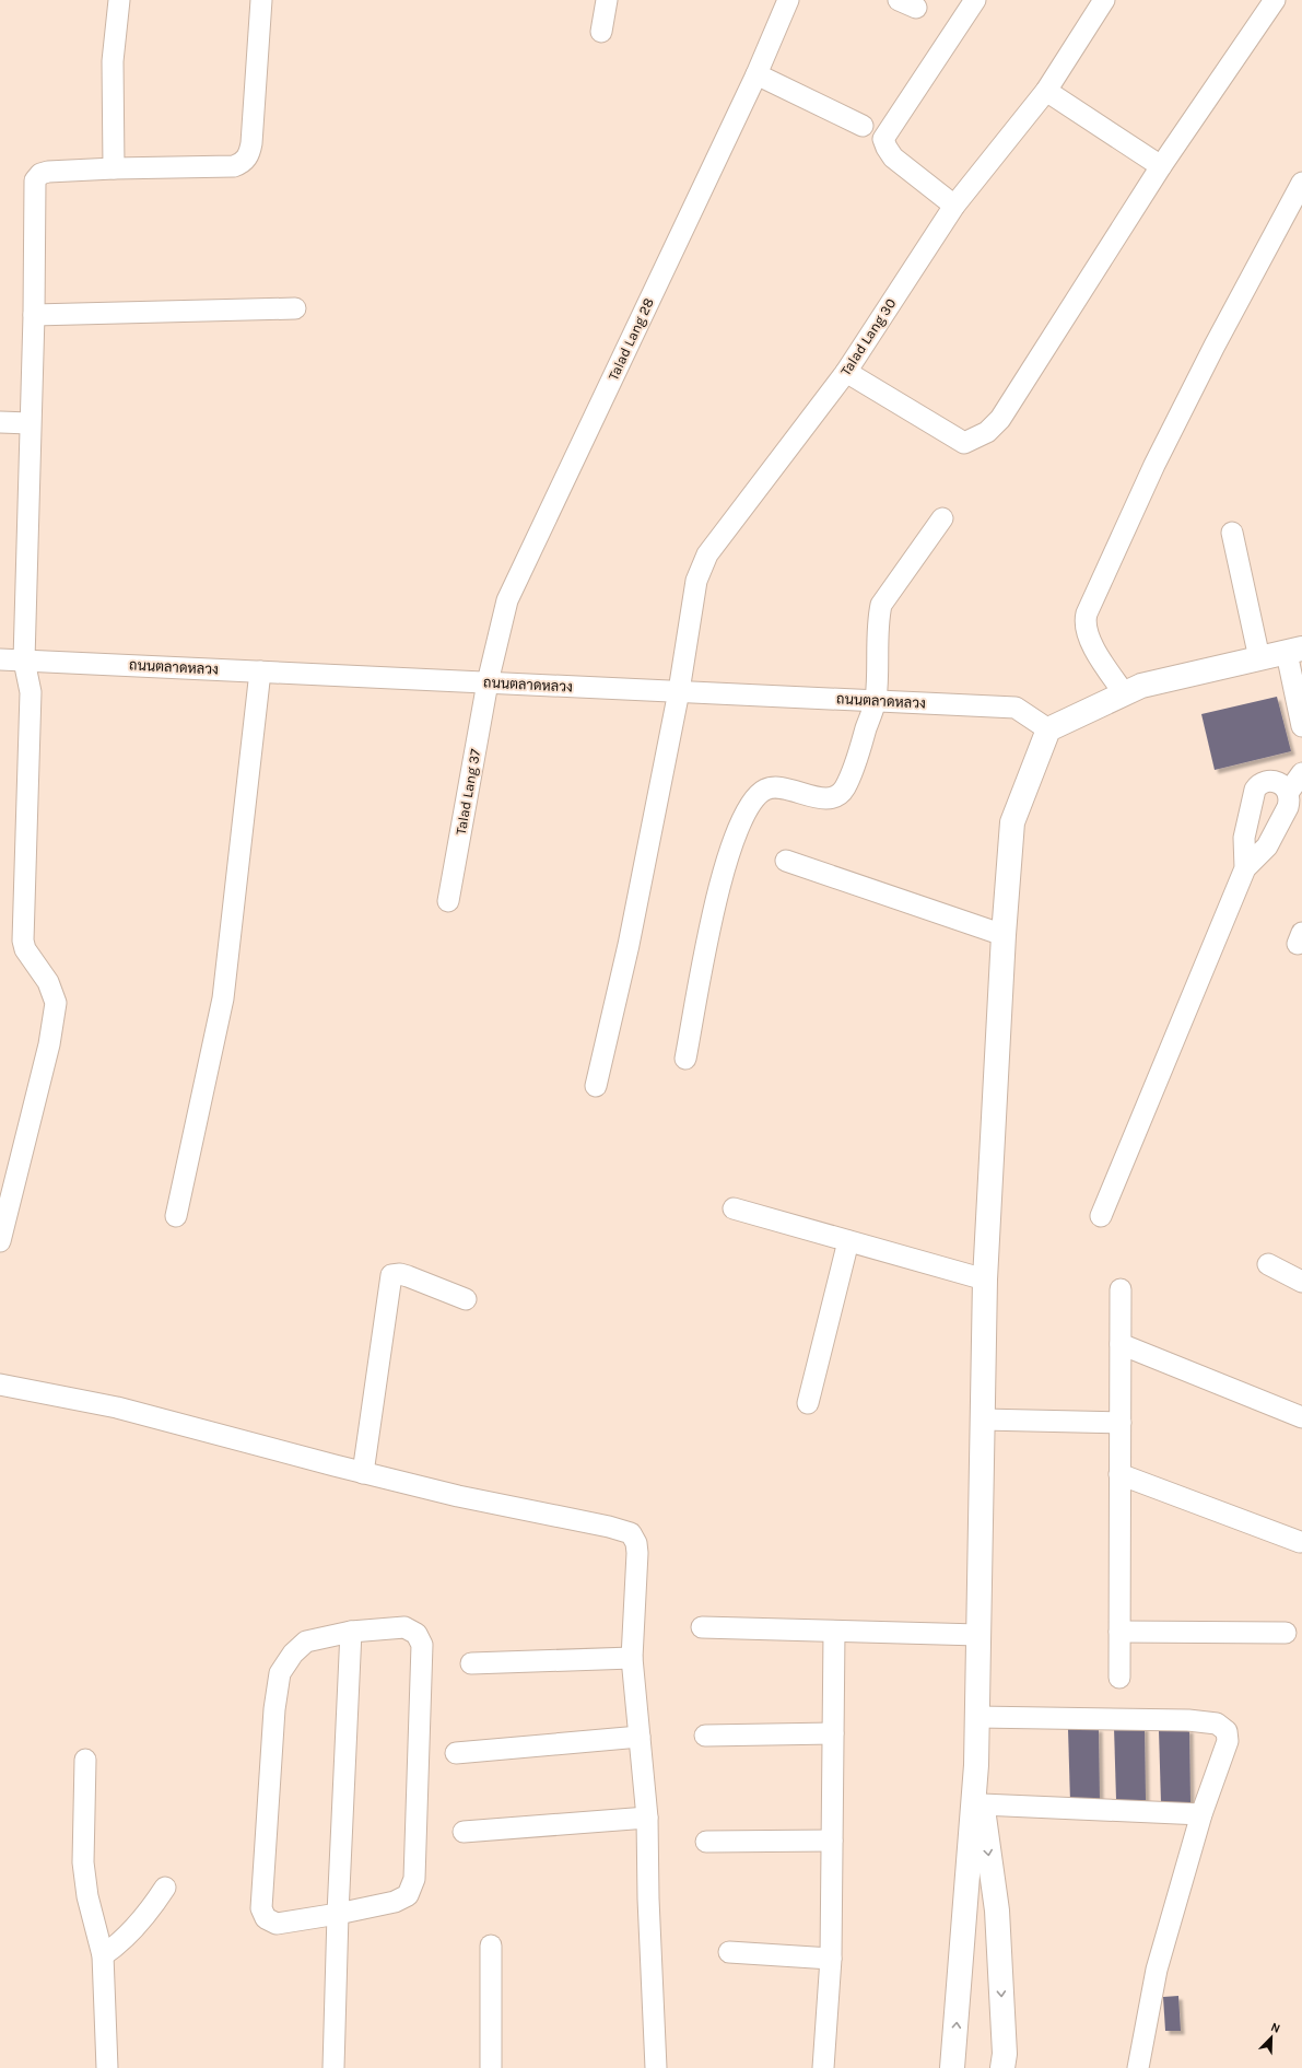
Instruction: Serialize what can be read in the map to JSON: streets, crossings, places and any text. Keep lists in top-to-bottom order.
{
  "streets": {
    "street": [
      "Talad Lang 30",
      "Talad Lang 28",
      "ถนนตลาดหลวง",
      "Talad Lang 37"
    ]
  },
  "crossings": [
    ["Talad Lang 30", "ถนนตลาดหลวง"],
    ["Talad Lang 28", "ถนนตลาดหลวง"],
    ["Talad Lang 28", "Talad Lang 37"],
    ["ถนนตลาดหลวง", "Talad Lang 37"]
  ],
  "north": "top right"
}
